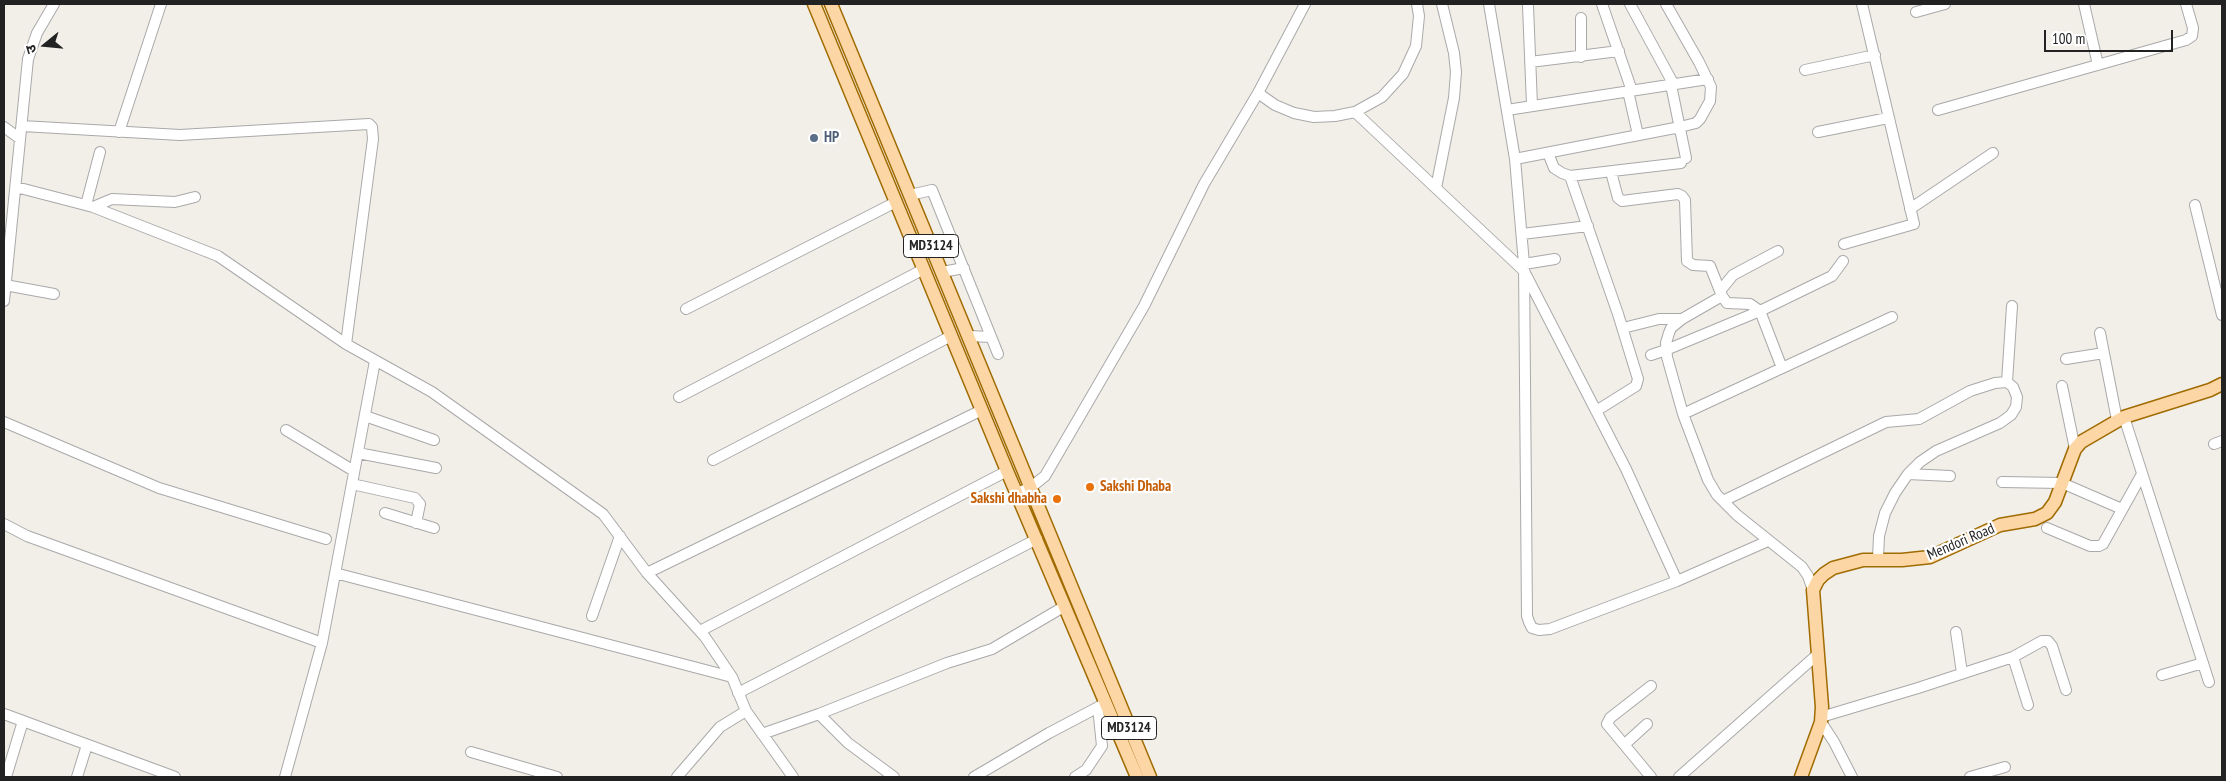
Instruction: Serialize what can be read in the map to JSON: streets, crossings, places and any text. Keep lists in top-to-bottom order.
{
  "streets": {
    "main road": ["MD3124", "Mendori Road"]
  },
  "places": ["HP", "Sakshi Dhaba", "Sakshi dhabha"],
  "scale_bar": "100 m",
  "north": "left"
}
